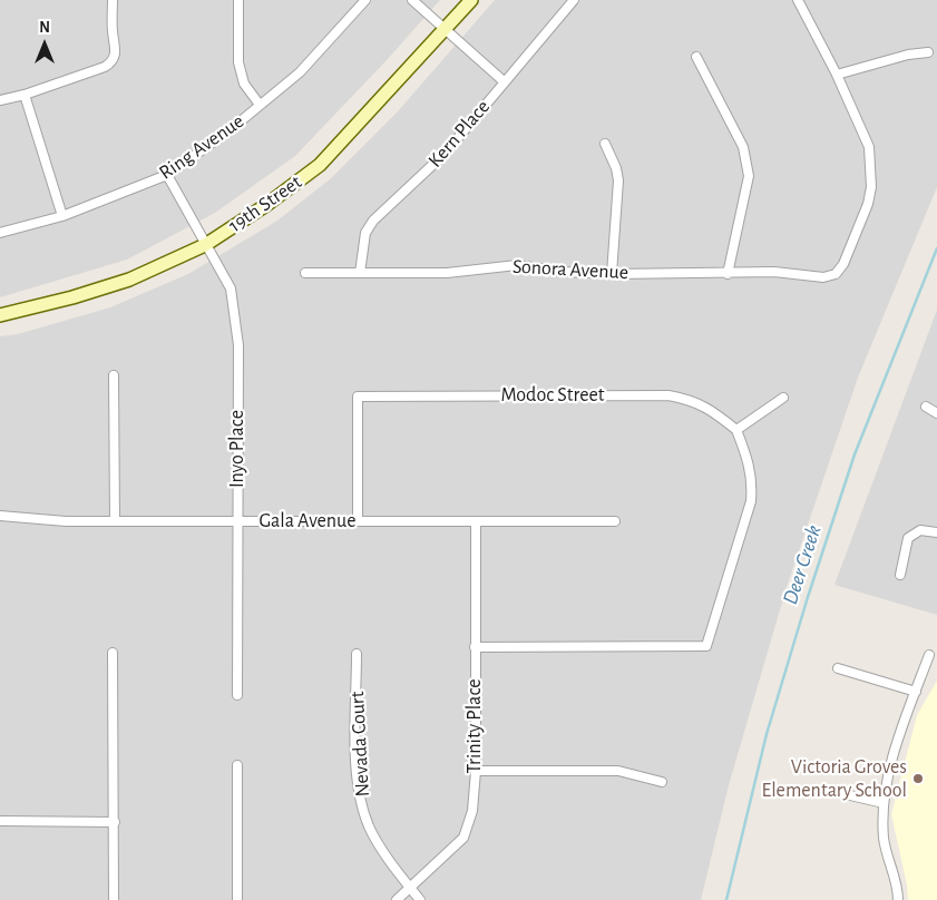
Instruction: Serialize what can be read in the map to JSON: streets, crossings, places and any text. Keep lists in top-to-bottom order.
{
  "streets": {
    "street": [
      "Kern Place",
      "Ring Avenue",
      "19th Street",
      "Sonora Avenue",
      "Modoc Street",
      "Inyo Place",
      "Gala Avenue",
      "Trinity Place",
      "Nevada Court"
    ]
  },
  "crossings": [
    ["Kern Place", "Sonora Avenue"],
    ["Ring Avenue", "Inyo Place"],
    ["19th Street", "Inyo Place"],
    ["Modoc Street", "Gala Avenue"],
    ["Inyo Place", "Gala Avenue"],
    ["Gala Avenue", "Trinity Place"],
    ["Trinity Place", "Nevada Court"]
  ],
  "water": ["Deer Creek"],
  "places": ["Victoria Groves Elementary School"],
  "north": "top"
}
